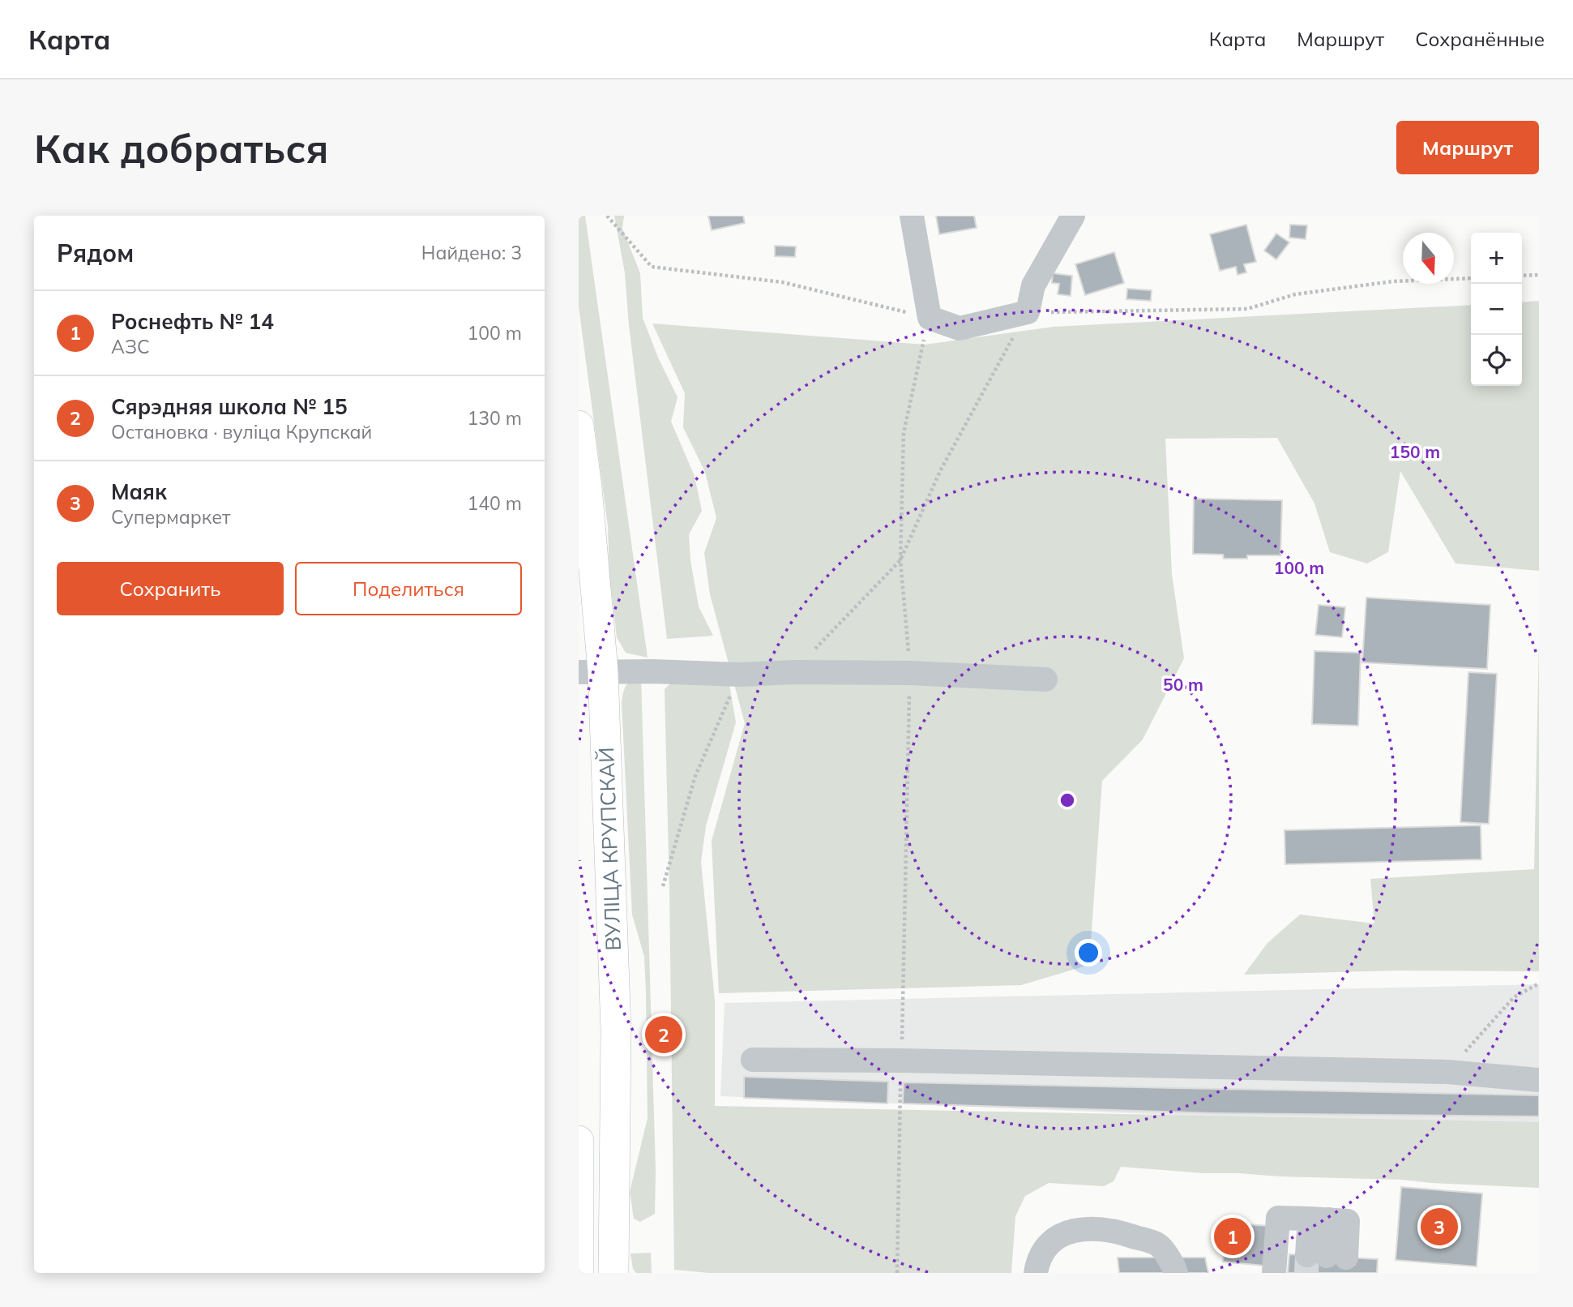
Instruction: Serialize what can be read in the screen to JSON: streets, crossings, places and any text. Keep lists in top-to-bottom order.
{
  "streets": {
    "main road": ["ВУЛІЦА КРУПСКАЙ"]
  },
  "north": "bottom",
  "page": {
    "header": "Карта",
    "nav": ["Карта", "Маршрут", "Сохранённые"],
    "buttons": [
      "Маршрут",
      ["Сохранить", "Поделиться"]
    ],
    "title": "Как добраться",
    "heading": ["Рядом", "Найдено: 3"],
    "map_buttons": ["+", "−"],
    "list": [
      {
        "mark": "1",
        "name": "Роснефть № 14",
        "note": "АЗС",
        "value": "100 m"
      },
      {
        "mark": "2",
        "name": "Сярэдняя школа № 15",
        "note": "Остановка · вуліца Крупскай",
        "value": "130 m"
      },
      {
        "mark": "3",
        "name": "Маяк",
        "note": "Супермаркет",
        "value": "140 m"
      }
    ],
    "pins": ["2", "3", "1"]
  },
  "rings": ["150 m", "100 m", "50 m"]
}
